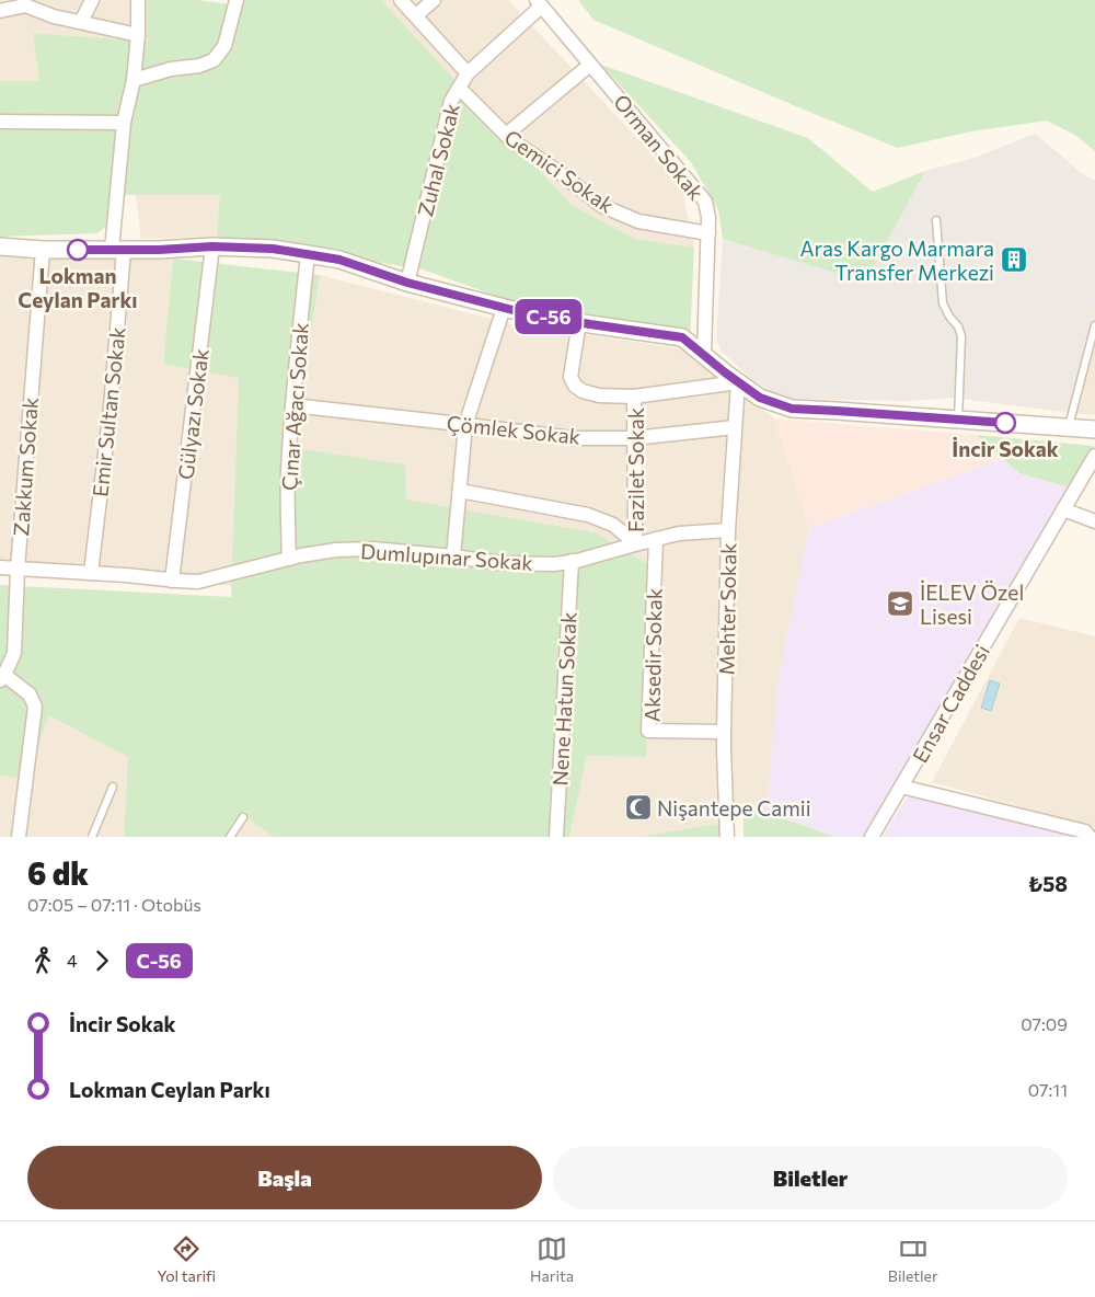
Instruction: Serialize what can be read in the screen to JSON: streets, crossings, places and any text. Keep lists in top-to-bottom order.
{
  "streets": {
    "street": [
      "Orman Sokak",
      "Zuhal Sokak",
      "Gemici Sokak",
      "Çınar Ağacı Sokak",
      "Emir Sultan Sokak",
      "Gülyazı Sokak",
      "Çömlek Sokak",
      "Zakkum Sokak",
      "Fazilet Sokak",
      "Dumlupınar Sokak",
      "Mehter Sokak",
      "Aksedir Sokak",
      "Nene Hatun Sokak",
      "Ensar Caddesi"
    ]
  },
  "crossings": [
    ["Orman Sokak", "Zuhal Sokak"],
    ["Orman Sokak", "Gemici Sokak"],
    ["Zuhal Sokak", "Gemici Sokak"],
    ["Çınar Ağacı Sokak", "Çömlek Sokak"],
    ["Çınar Ağacı Sokak", "Dumlupınar Sokak"],
    ["Emir Sultan Sokak", "Dumlupınar Sokak"],
    ["Gülyazı Sokak", "Dumlupınar Sokak"],
    ["Çömlek Sokak", "Fazilet Sokak"],
    ["Çömlek Sokak", "Mehter Sokak"],
    ["Zakkum Sokak", "Dumlupınar Sokak"],
    ["Fazilet Sokak", "Dumlupınar Sokak"],
    ["Dumlupınar Sokak", "Mehter Sokak"],
    ["Dumlupınar Sokak", "Aksedir Sokak"],
    ["Dumlupınar Sokak", "Nene Hatun Sokak"],
    ["Mehter Sokak", "Aksedir Sokak"]
  ],
  "places": {
    "other": ["Lokman Ceylan Parkı", "İncir Sokak"],
    "building": ["Aras Kargo Marmara Transfer Merkezi"],
    "school or university": ["İELEV Özel Lisesi"],
    "mosque": ["Nişantepe Camii"]
  },
  "lines": ["bus line C-56"],
  "page": {
    "on_map": "C-56",
    "heading": ["6 dk", "07:05 – 07:11 · Otobüs", "₺58"],
    "legs": ["4", "C-56"],
    "list": [
      {
        "name": "İncir Sokak",
        "value": "07:09"
      },
      {
        "name": "Lokman Ceylan Parkı",
        "value": "07:11"
      }
    ],
    "buttons": ["Başla", "Biletler"],
    "tabs": ["Yol tarifi", "Harita", "Biletler"]
  }
}
